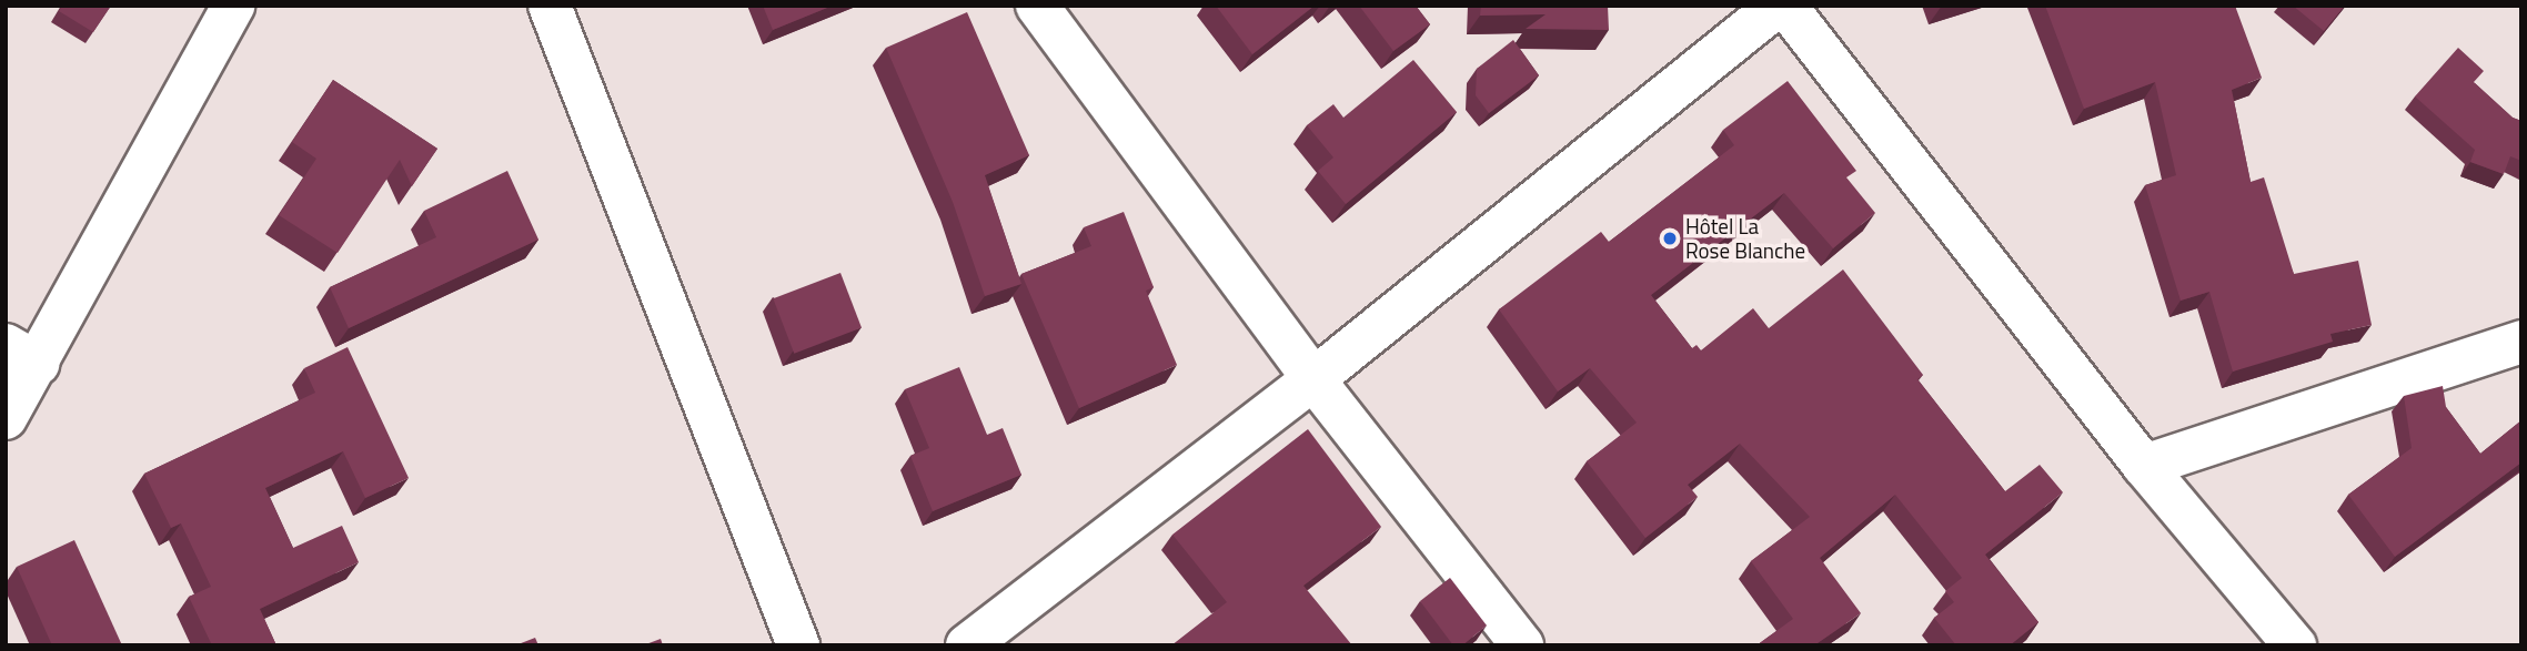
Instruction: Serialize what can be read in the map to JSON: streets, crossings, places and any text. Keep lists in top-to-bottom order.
{
  "places": ["Hôtel La Rose Blanche"]
}
